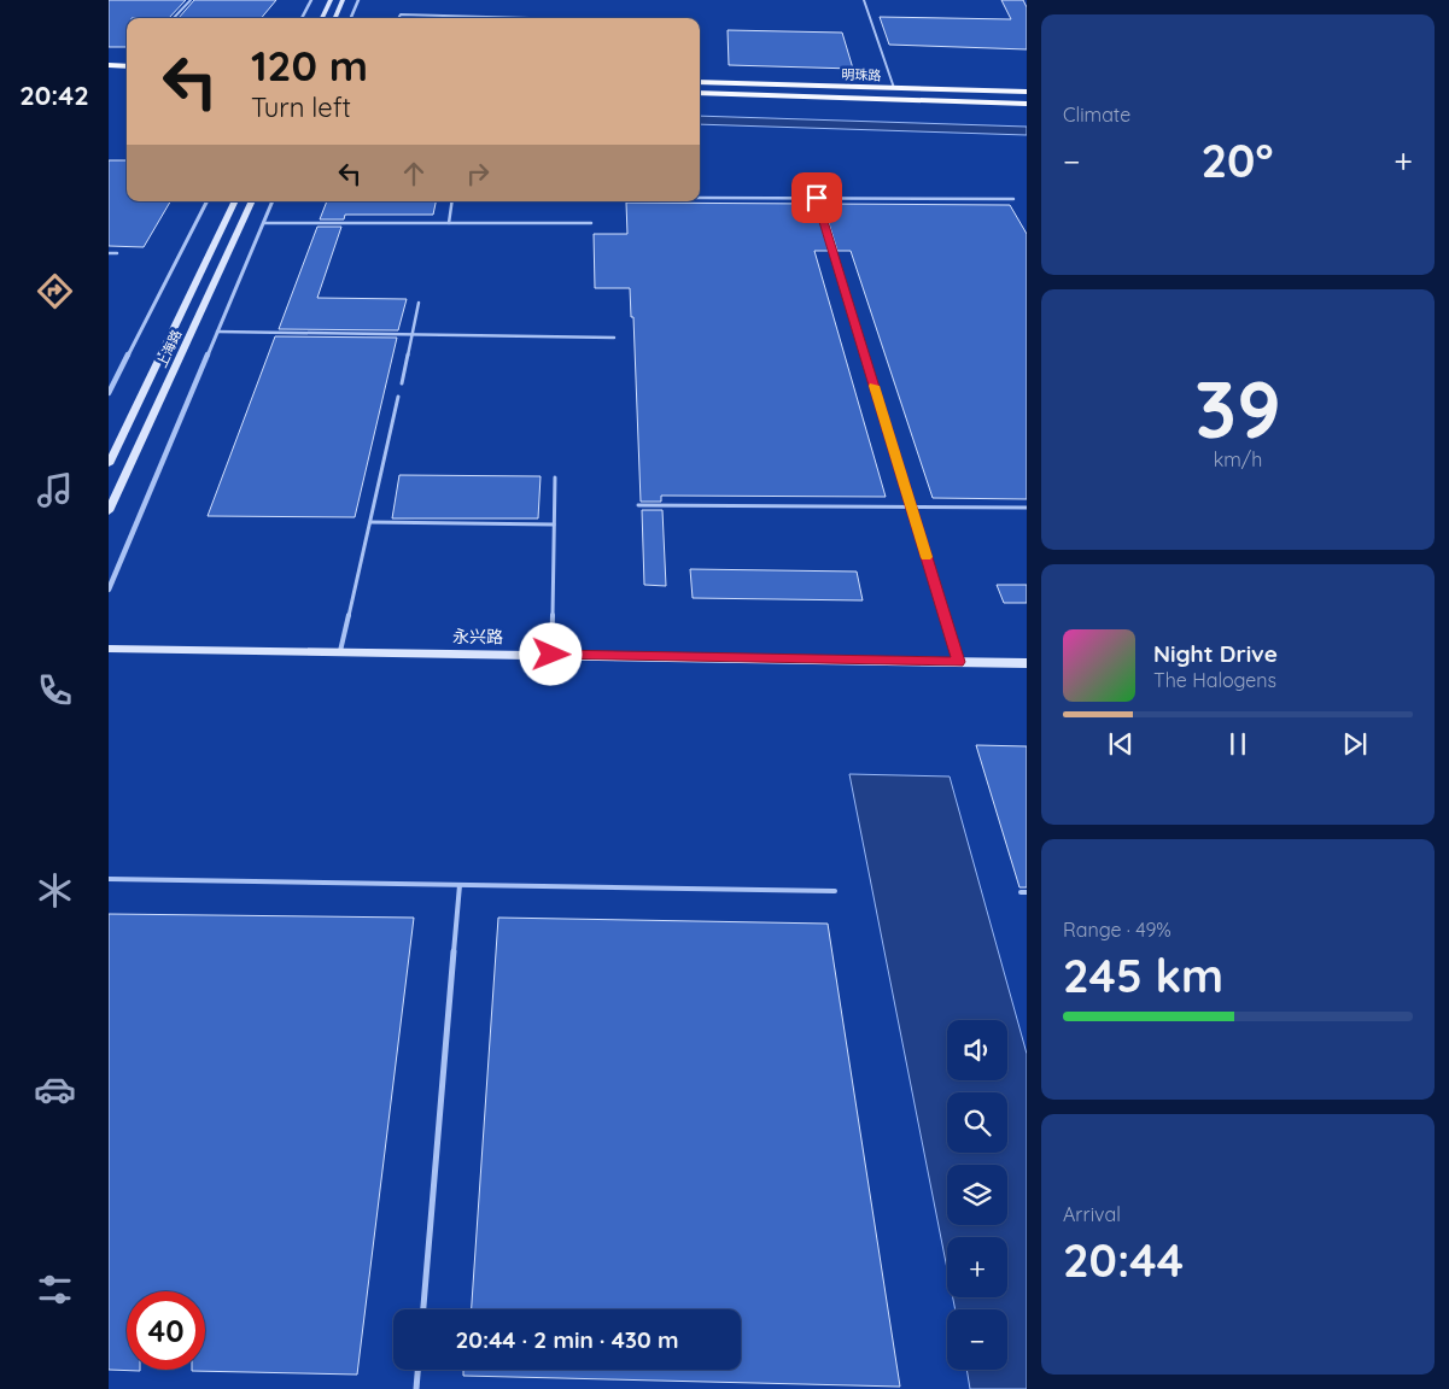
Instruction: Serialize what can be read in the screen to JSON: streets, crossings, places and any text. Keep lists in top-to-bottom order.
{
  "streets": {
    "main road": ["明珠路", "上海路", "永兴路"]
  },
  "page": {
    "tabs": "20:42",
    "tile": [
      "Climate",
      ["39", "km/h"],
      ["Range · 49%", "245 km"],
      ["Arrival", "20:44"]
    ],
    "turn": ["120 m", "Turn left"],
    "heat": ["−", "20°", "+"],
    "song": ["Night Drive", "The Halogens"],
    "map_buttons": ["+", "−"],
    "limit": "40",
    "trip": "20:44 · 2 min · 430 m"
  }
}
